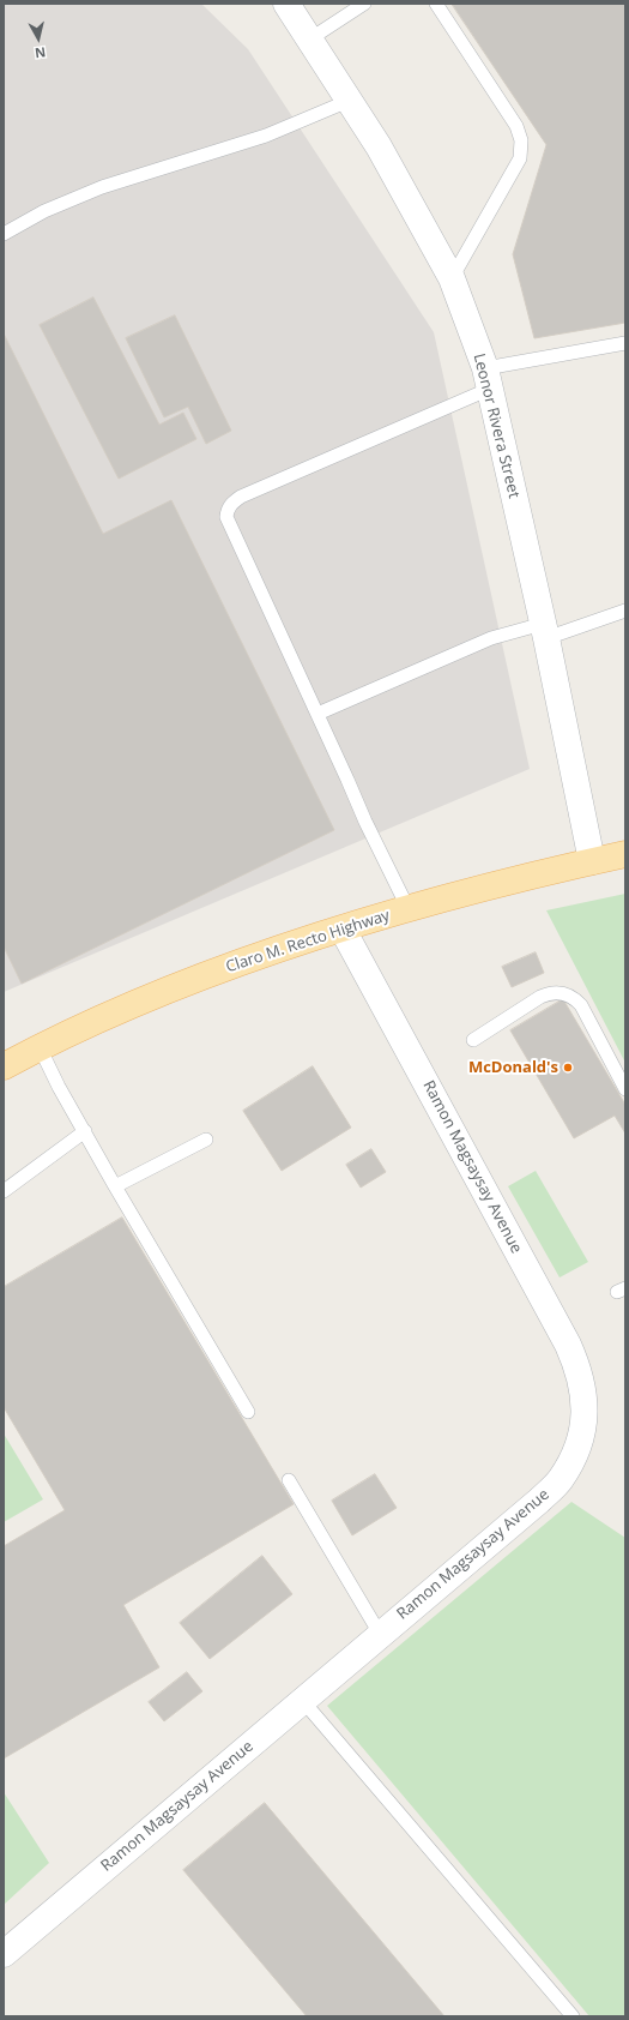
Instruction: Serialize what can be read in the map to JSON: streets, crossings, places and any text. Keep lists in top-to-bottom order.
{
  "streets": {
    "main road": ["Claro M. Recto Highway"],
    "street": ["Leonor Rivera Street", "Ramon Magsaysay Avenue"]
  },
  "crossings": [
    ["Leonor Rivera Street", "Claro M. Recto Highway"],
    ["Claro M. Recto Highway", "Ramon Magsaysay Avenue"]
  ],
  "places": ["McDonald's"],
  "north": "bottom"
}
